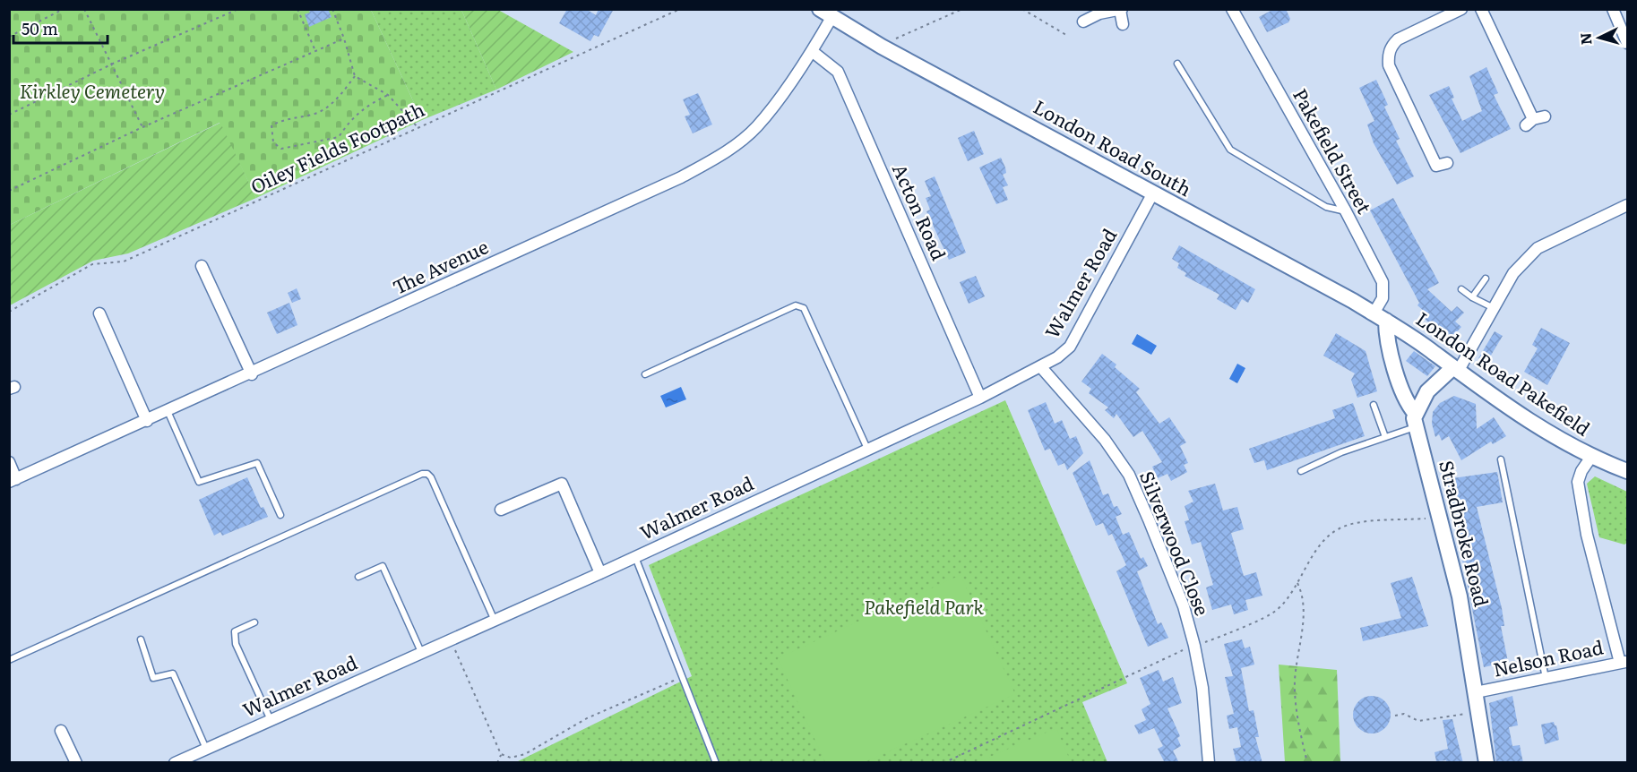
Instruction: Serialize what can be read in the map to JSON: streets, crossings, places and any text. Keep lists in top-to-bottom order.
{
  "streets": {
    "main road": ["London Road South", "London Road Pakefield", "Stradbroke Road"],
    "street": [
      "Pakefield Street",
      "Acton Road",
      "The Avenue",
      "Walmer Road",
      "Silverwood Close",
      "Nelson Road"
    ],
    "path": ["Oiley Fields Footpath"]
  },
  "crossings": [
    ["London Road South", "Pakefield Street"],
    ["London Road South", "The Avenue"],
    ["London Road South", "Walmer Road"],
    ["London Road South", "London Road Pakefield"],
    ["London Road South", "Stradbroke Road"],
    ["Pakefield Street", "London Road Pakefield"],
    ["Pakefield Street", "Stradbroke Road"],
    ["Acton Road", "The Avenue"],
    ["Acton Road", "Walmer Road"],
    ["Walmer Road", "Silverwood Close"],
    ["London Road Pakefield", "Stradbroke Road"],
    ["Stradbroke Road", "Nelson Road"]
  ],
  "parks": ["Kirkley Cemetery", "Pakefield Park"],
  "scale_bar": "50 m",
  "north": "left"
}
